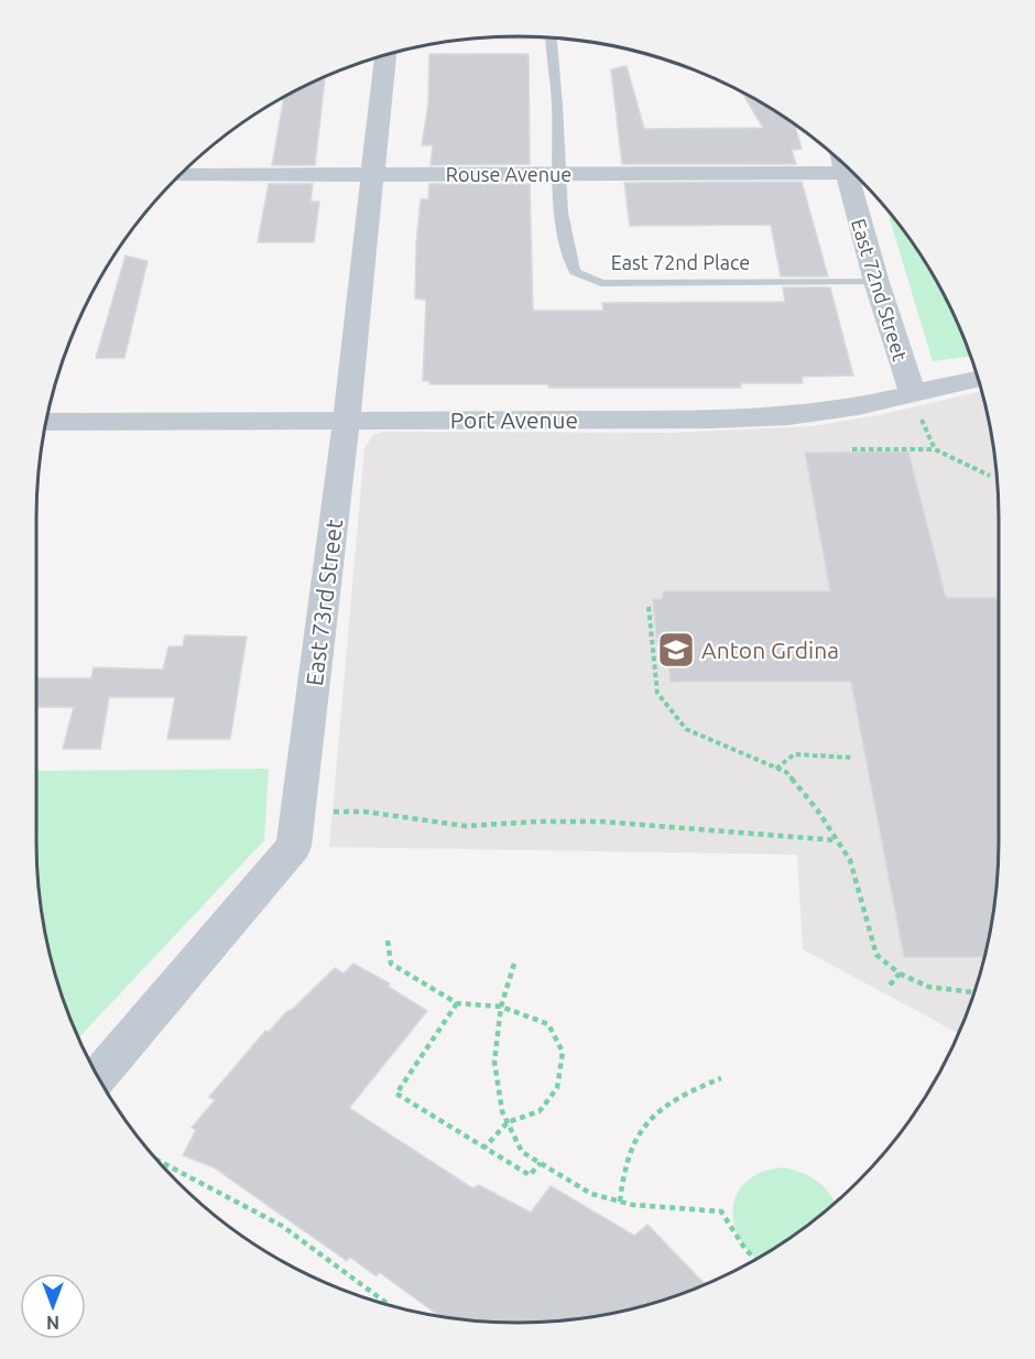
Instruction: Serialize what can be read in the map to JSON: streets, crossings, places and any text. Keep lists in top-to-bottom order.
{
  "streets": {
    "street": [
      "Rouse Avenue",
      "East 72nd Street",
      "Port Avenue",
      "East 73rd Street"
    ],
    "lane": ["East 72nd Place"]
  },
  "crossings": [
    ["Rouse Avenue", "East 72nd Place"],
    ["Rouse Avenue", "East 72nd Street"],
    ["Rouse Avenue", "East 73rd Street"],
    ["East 72nd Place", "East 72nd Street"],
    ["East 72nd Street", "Port Avenue"],
    ["Port Avenue", "East 73rd Street"]
  ],
  "places": {
    "school or university": ["Anton Grdina"]
  },
  "north": "bottom"
}
